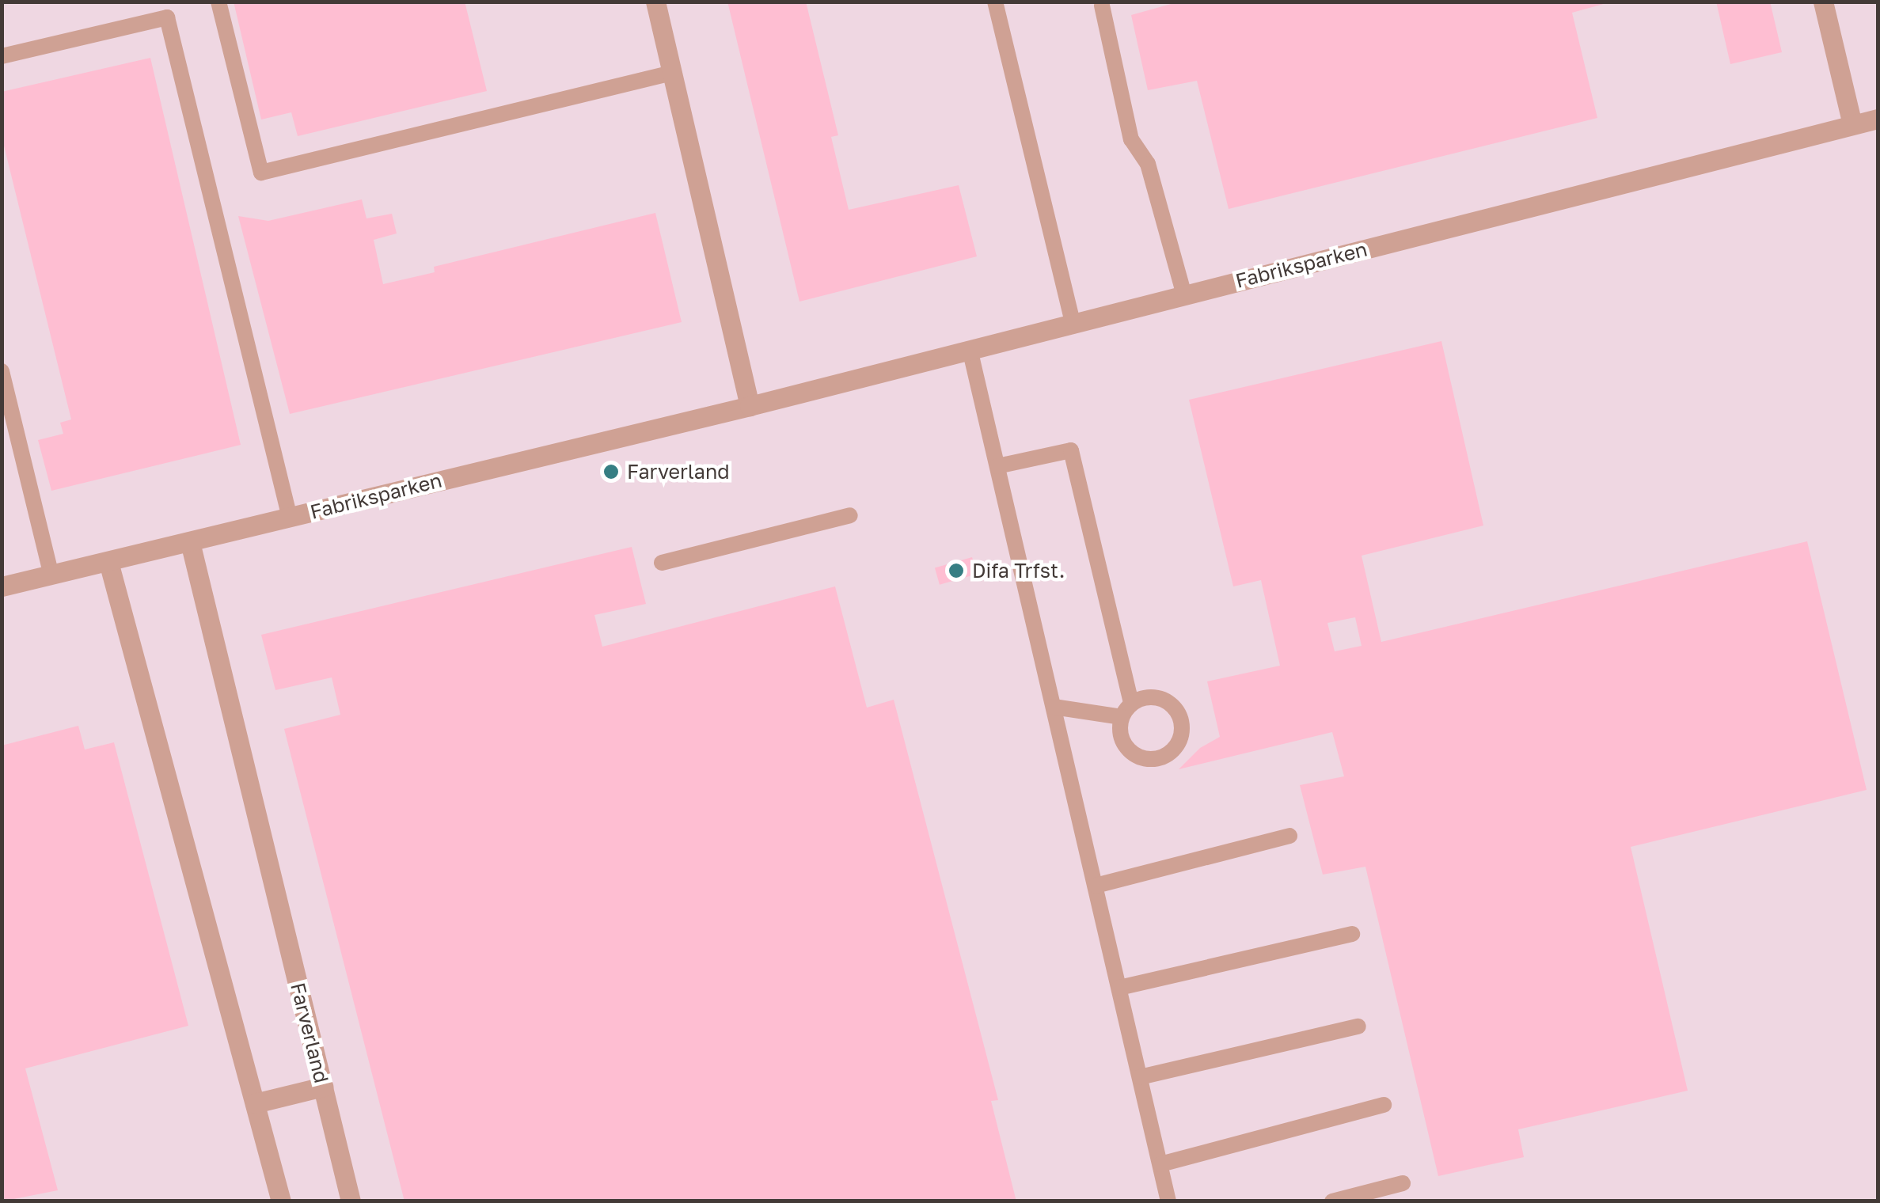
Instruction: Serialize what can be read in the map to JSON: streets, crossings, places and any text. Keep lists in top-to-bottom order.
{
  "streets": {
    "street": ["Fabriksparken", "Farverland"]
  },
  "crossings": [
    ["Fabriksparken", "Farverland"]
  ],
  "places": ["Farverland", "Difa Trfst."]
}
